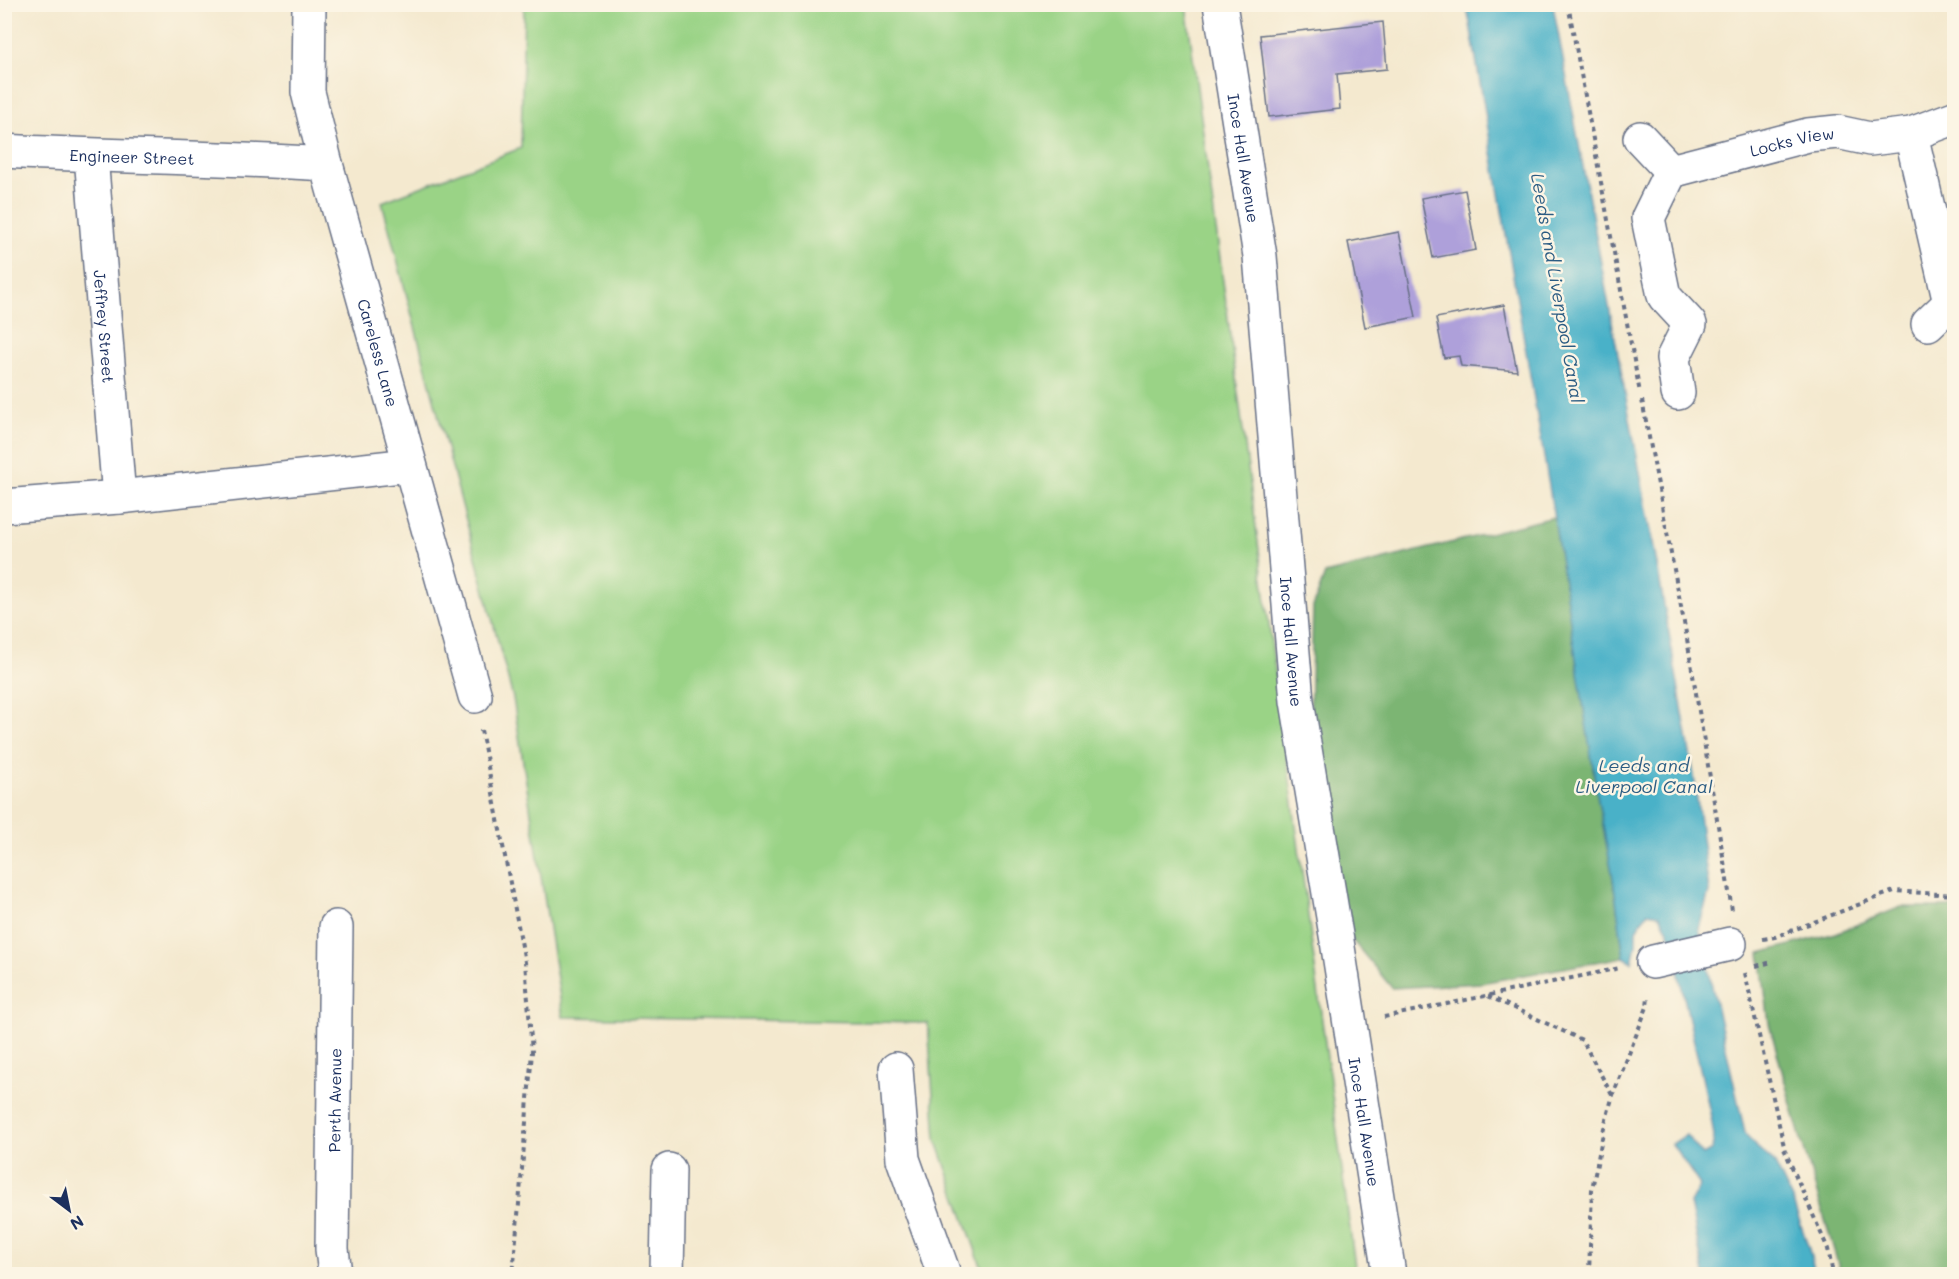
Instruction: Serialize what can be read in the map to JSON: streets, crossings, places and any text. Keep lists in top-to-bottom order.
{
  "streets": {
    "street": [
      "Locks View",
      "Engineer Street",
      "Ince Hall Avenue",
      "Jeffrey Street",
      "Careless Lane",
      "Perth Avenue"
    ]
  },
  "crossings": [
    ["Engineer Street", "Jeffrey Street"],
    ["Engineer Street", "Careless Lane"]
  ],
  "water": ["Leeds and Liverpool Canal"],
  "north": "bottom right"
}
